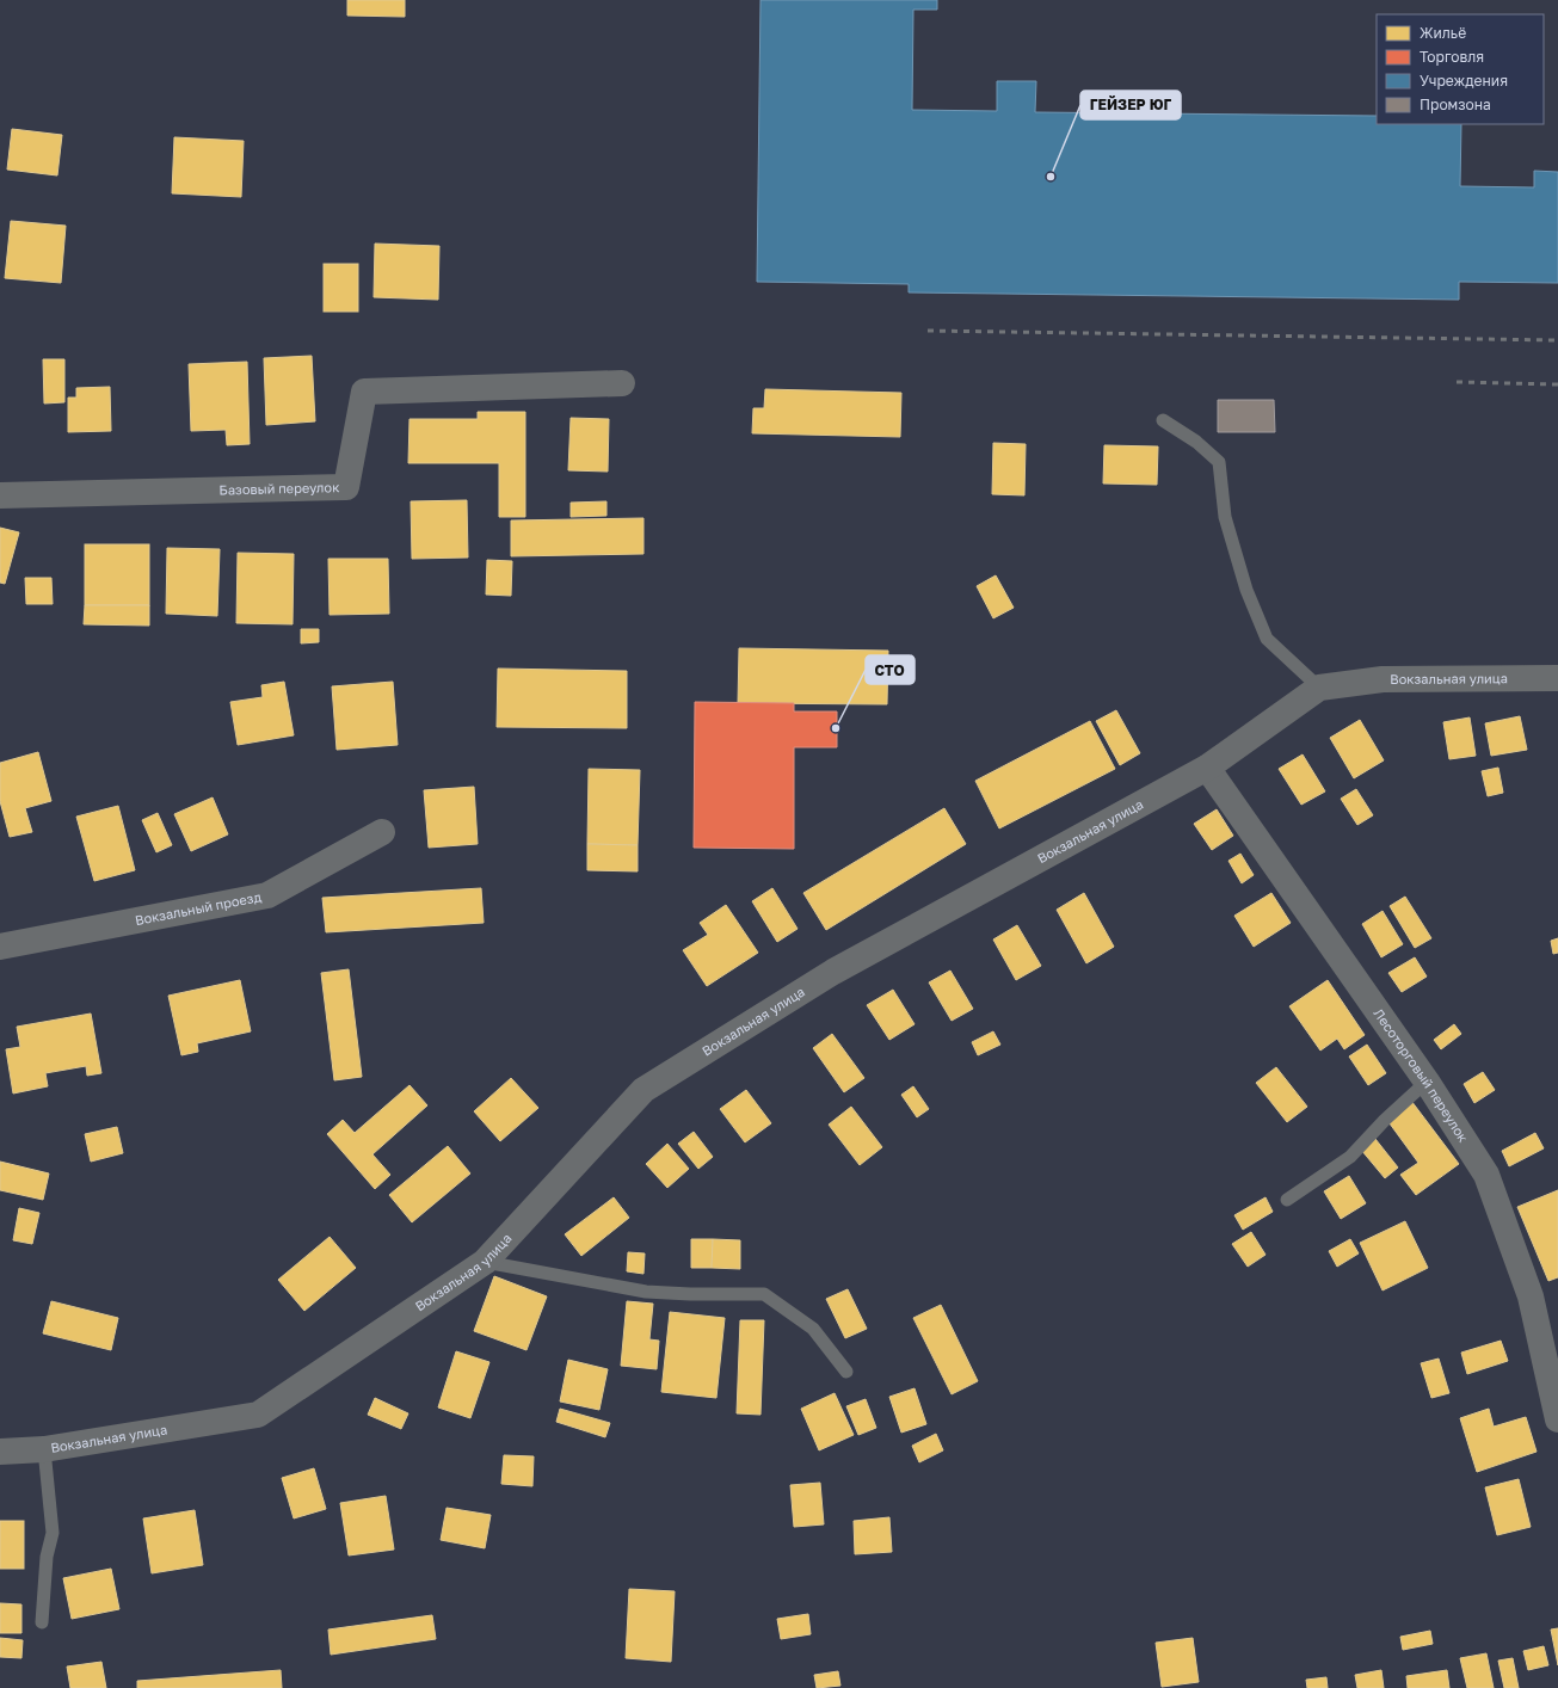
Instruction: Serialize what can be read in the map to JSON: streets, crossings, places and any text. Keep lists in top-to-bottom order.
{
  "streets": {
    "street": [
      "Базовый переулок",
      "Вокзальная улица",
      "Вокзальный проезд",
      "Лесоторговый переулок"
    ]
  },
  "crossings": [
    ["Вокзальная улица", "Лесоторговый переулок"]
  ],
  "places": ["ГЕЙЗЕР ЮГ", "СТО"],
  "legend": [
    "Жильё",
    "Торговля",
    "Учреждения",
    "Промзона"
  ]
}
